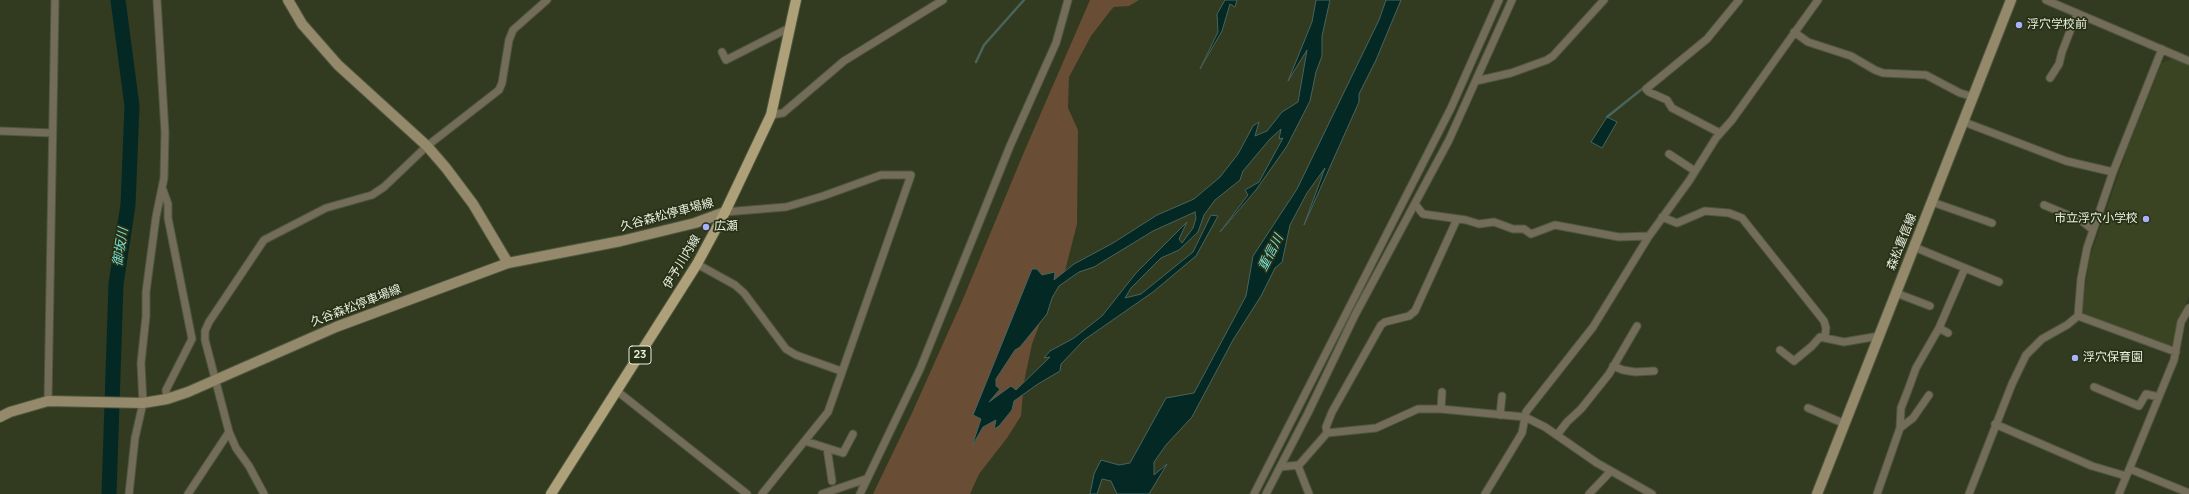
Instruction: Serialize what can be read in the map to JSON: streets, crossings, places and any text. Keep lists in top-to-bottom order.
{
  "streets": {
    "main road": [
      "久谷森松停車場線",
      "森松重信線",
      "伊予川内線",
      "23"
    ]
  },
  "crossings": [
    ["久谷森松停車場線", "伊予川内線"]
  ],
  "water": ["御坂川", "重信川"],
  "places": [
    "浮穴学校前",
    "市立浮穴小学校",
    "広瀬",
    "浮穴保育園"
  ]
}
